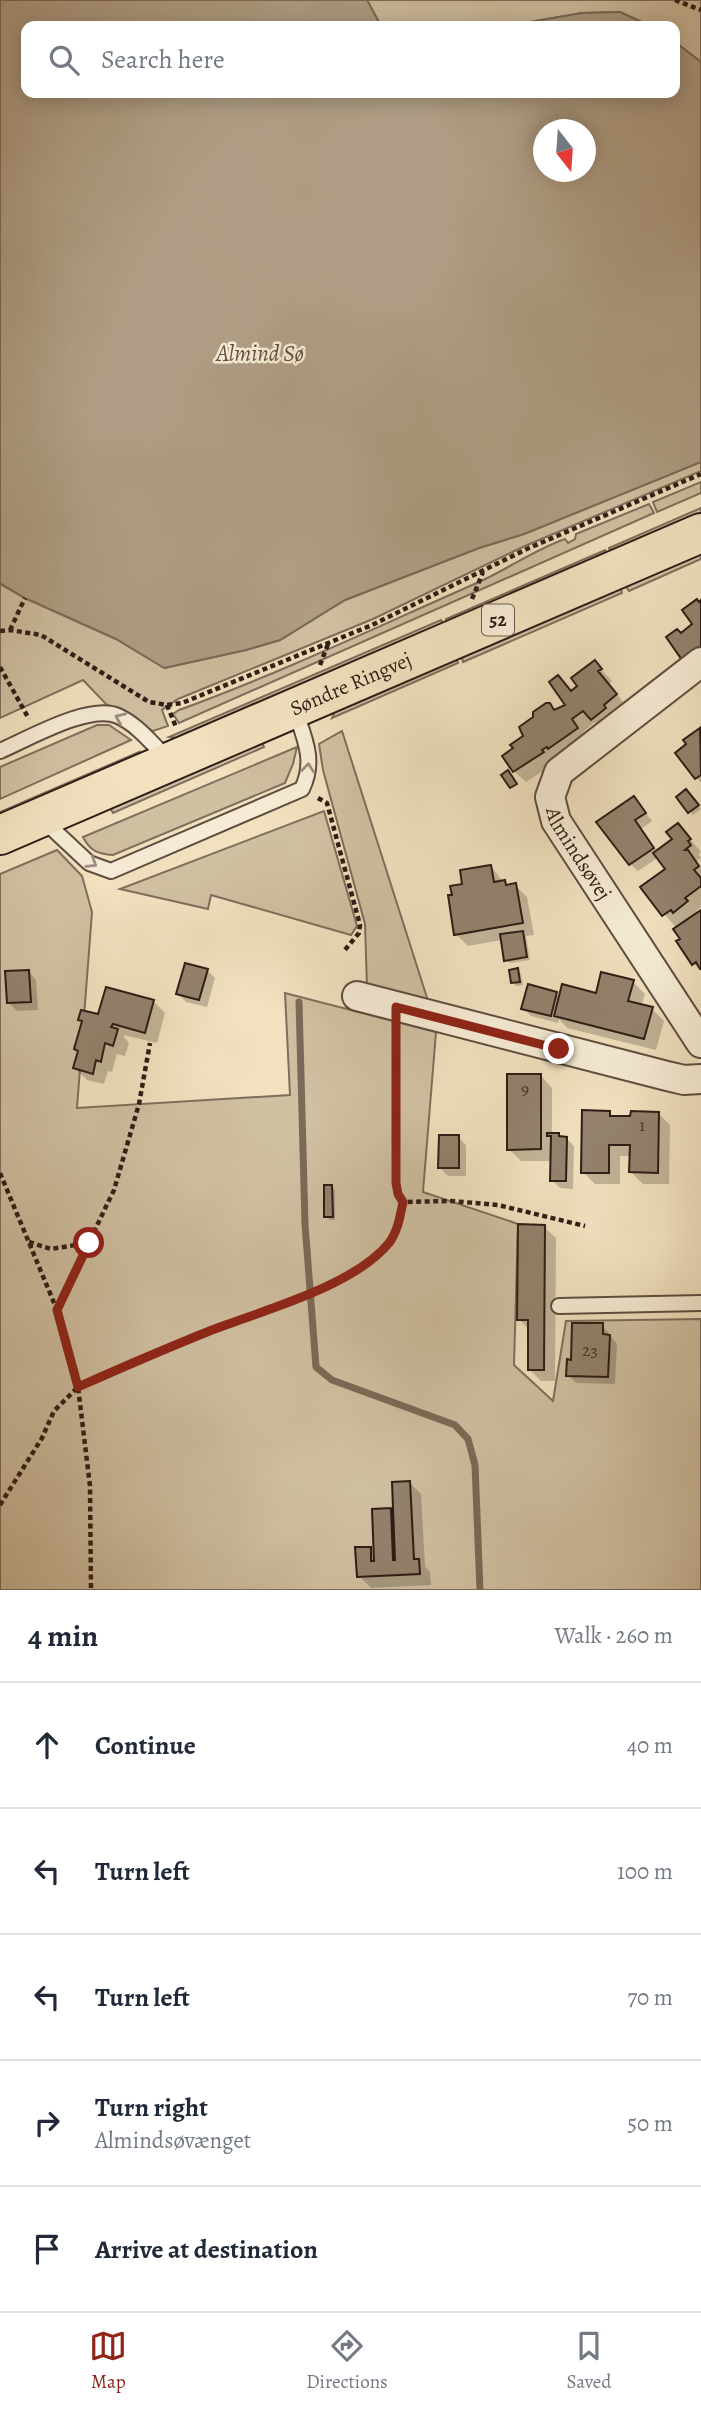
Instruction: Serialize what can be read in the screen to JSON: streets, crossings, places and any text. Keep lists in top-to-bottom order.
{
  "streets": {
    "main road": ["52", "Søndre Ringvej"],
    "street": ["Almindsøvej"]
  },
  "water": ["Almind Sø"],
  "house_numbers": ["9", "1", "23"],
  "north": "bottom",
  "page": {
    "search": "Search here",
    "heading": ["4 min", "Walk · 260 m"],
    "list": [
      ["Continue", "40 m"],
      ["Turn left", "100 m"],
      ["Turn left", "70 m"],
      ["Turn right", "Almindsøvænget", "50 m"],
      "Arrive at destination"
    ],
    "nav": ["Map", "Directions", "Saved"]
  }
}
